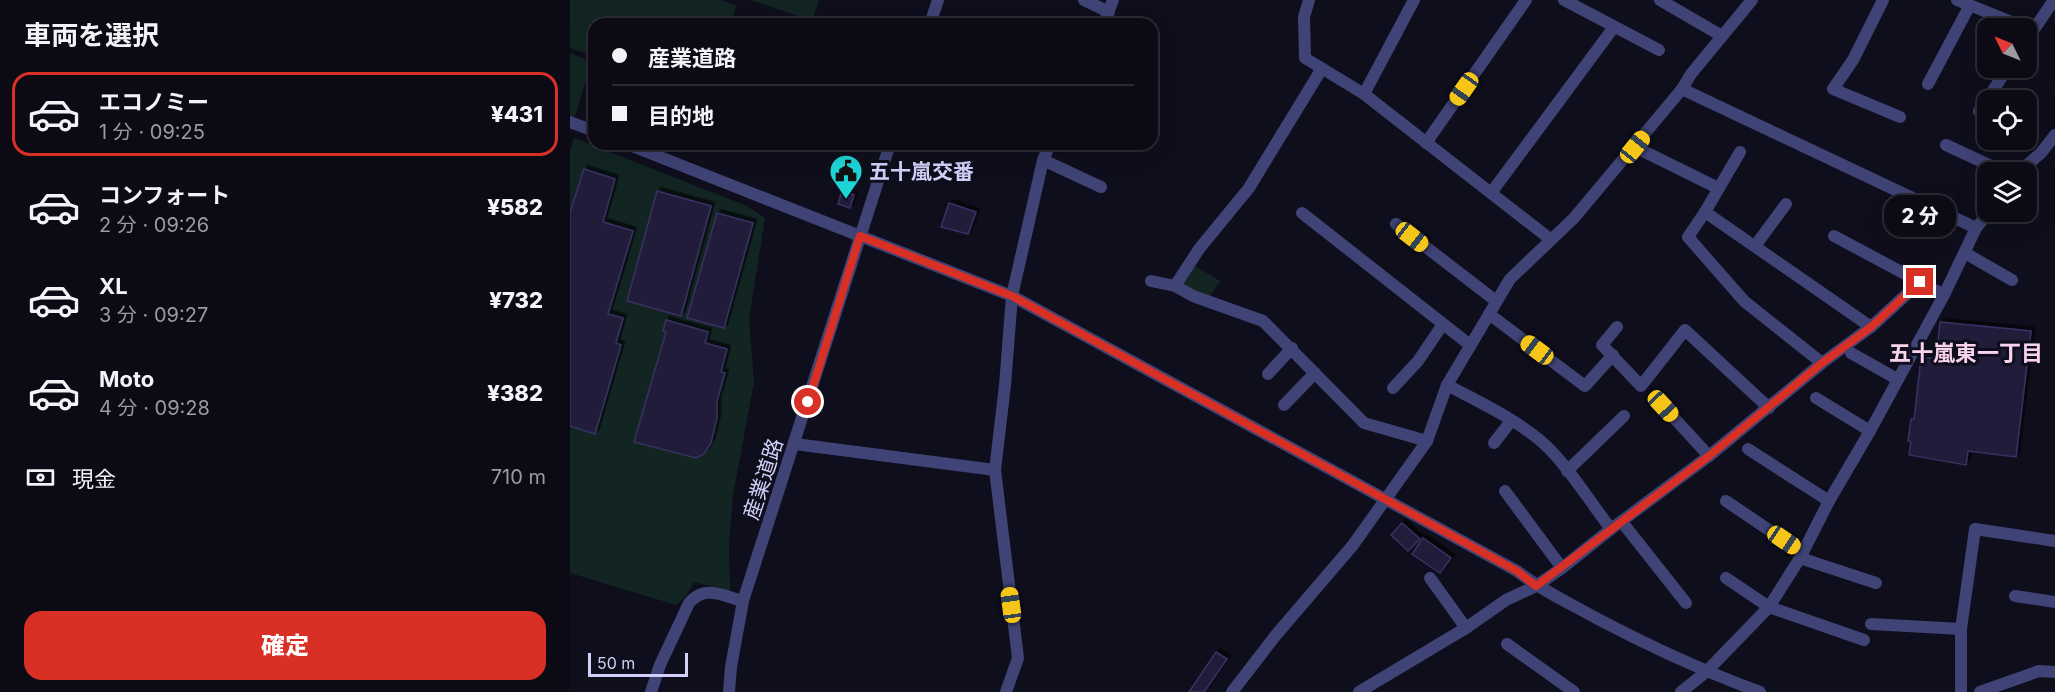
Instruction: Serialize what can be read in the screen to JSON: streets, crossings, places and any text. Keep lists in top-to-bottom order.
{
  "streets": {
    "street": ["産業道路"]
  },
  "districts": ["五十嵐東一丁目"],
  "places": {
    "public building": ["五十嵐交番"]
  },
  "scale_bar": "50 m",
  "north": "top left",
  "page": {
    "heading": "車両を選択",
    "banner": ["産業道路", "目的地"],
    "list": [
      {
        "name": "エコノミー",
        "note": "1 分 · 09:25",
        "value": "¥431"
      },
      {
        "name": "コンフォート",
        "note": "2 分 · 09:26",
        "value": "¥582"
      },
      {
        "name": "XL",
        "note": "3 分 · 09:27",
        "value": "¥732"
      },
      {
        "name": "Moto",
        "note": "4 分 · 09:28",
        "value": "¥382"
      }
    ],
    "bubble": "2 分",
    "pay": ["現金", "710 m"],
    "buttons": "確定",
    "scale": "50 m"
  }
}
